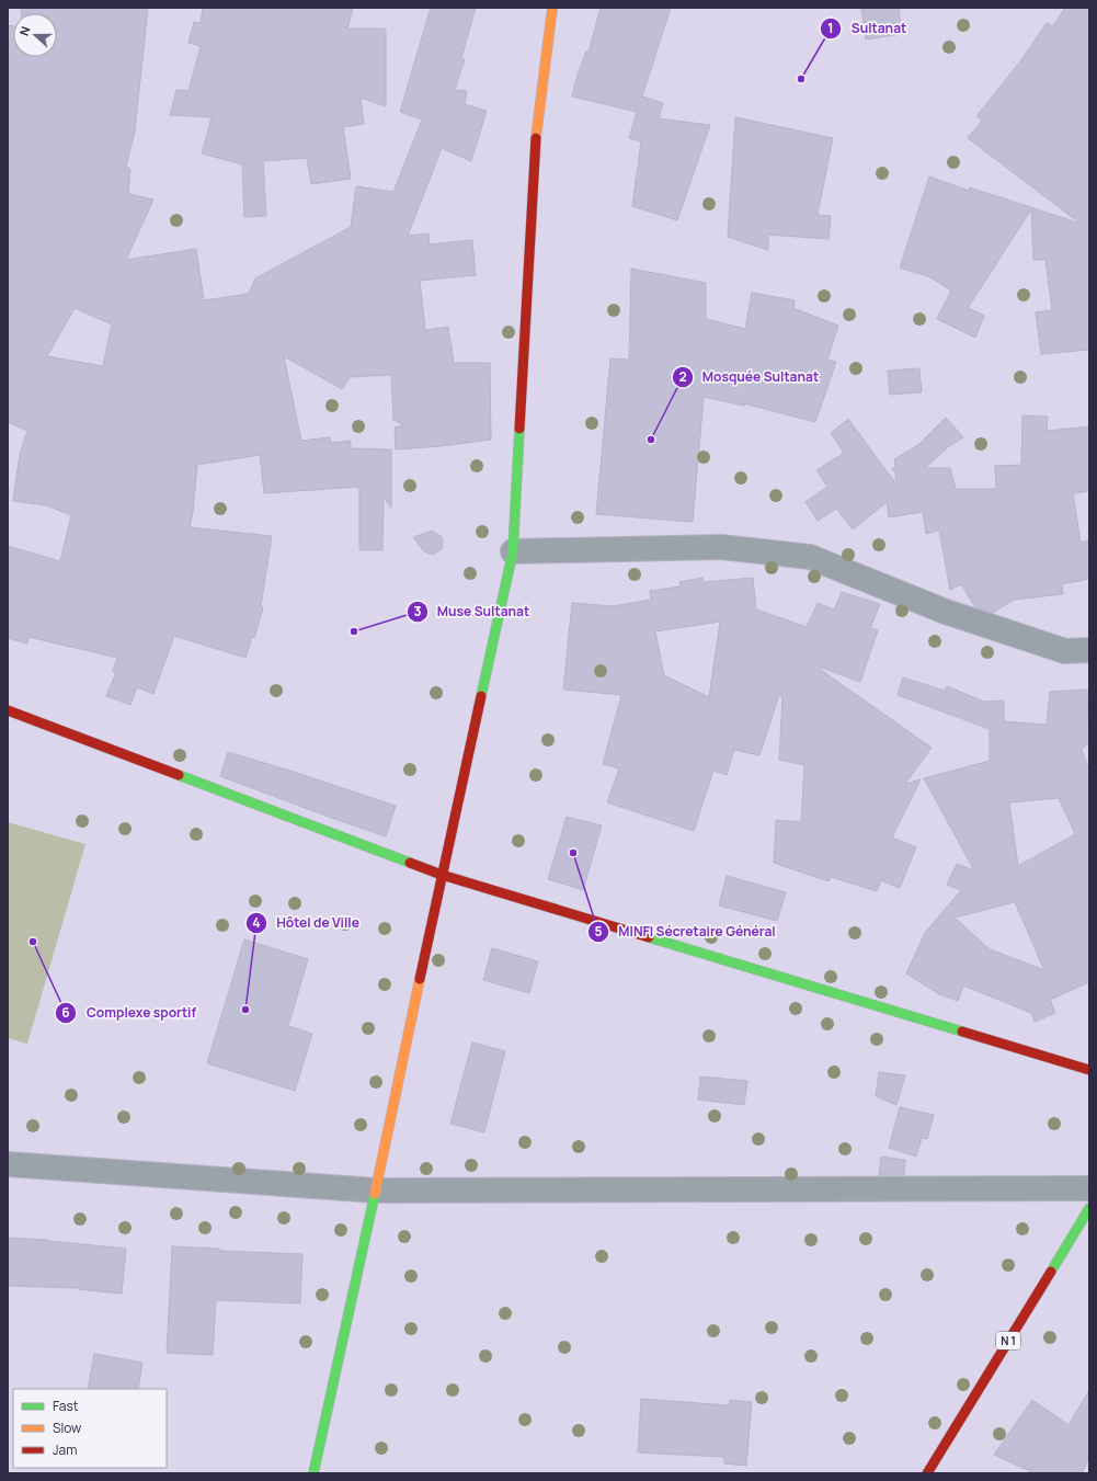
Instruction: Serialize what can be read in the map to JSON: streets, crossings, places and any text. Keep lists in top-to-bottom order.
{
  "streets": {
    "main road": ["N 1"]
  },
  "places": [
    "Sultanat",
    "Mosquée Sultanat",
    "Muse Sultanat",
    "MINFI Sécretaire Général",
    "Complexe sportif",
    "Hôtel de Ville"
  ],
  "legend": ["Fast", "Slow", "Jam"],
  "north": "left"
}
